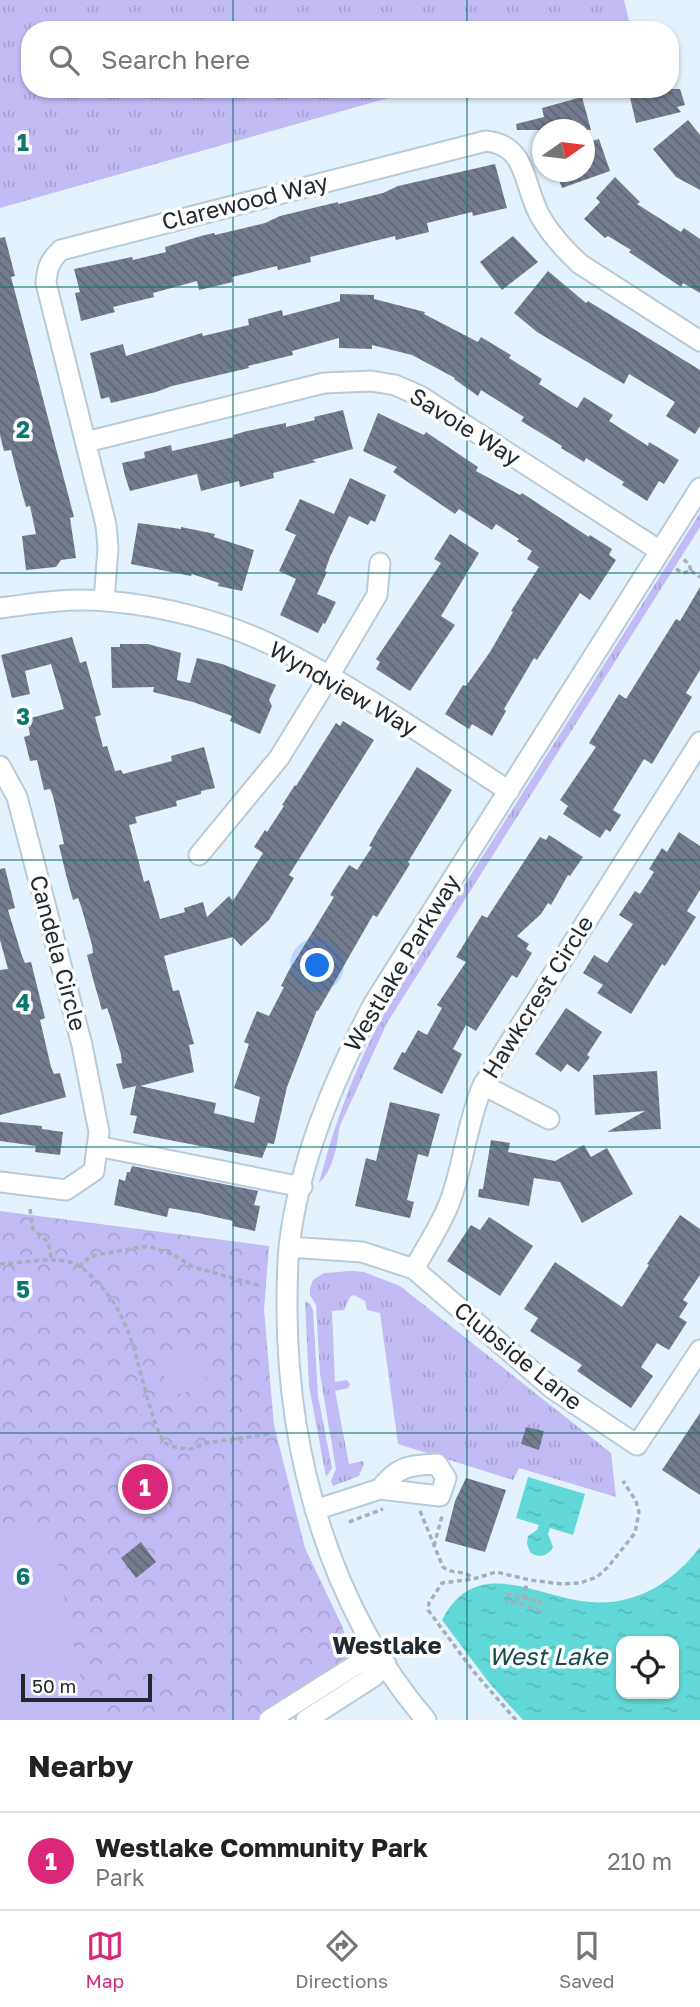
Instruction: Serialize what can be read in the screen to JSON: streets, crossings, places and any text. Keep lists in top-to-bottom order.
{
  "streets": {
    "street": [
      "Clarewood Way",
      "Savoie Way",
      "Wyndview Way",
      "Candela Circle",
      "Westlake Parkway",
      "Hawkcrest Circle",
      "Clubside Lane"
    ]
  },
  "crossings": [
    ["Clarewood Way", "Savoie Way"],
    ["Clarewood Way", "Wyndview Way"],
    ["Savoie Way", "Westlake Parkway"],
    ["Wyndview Way", "Westlake Parkway"],
    ["Westlake Parkway", "Clubside Lane"],
    ["Hawkcrest Circle", "Clubside Lane"]
  ],
  "districts": ["Westlake"],
  "water": ["West Lake"],
  "scale_bar": "50 m",
  "north": "right",
  "page": {
    "search": "Search here",
    "pins": "1",
    "scale": "50 m",
    "heading": "Nearby",
    "list": [
      {
        "mark": "1",
        "name": "Westlake Community Park",
        "note": "Park",
        "value": "210 m"
      }
    ],
    "nav": ["Map", "Directions", "Saved"]
  },
  "grid": {
    "rows": [
      "1",
      "2",
      "3",
      "4",
      "5",
      "6"
    ]
  }
}
